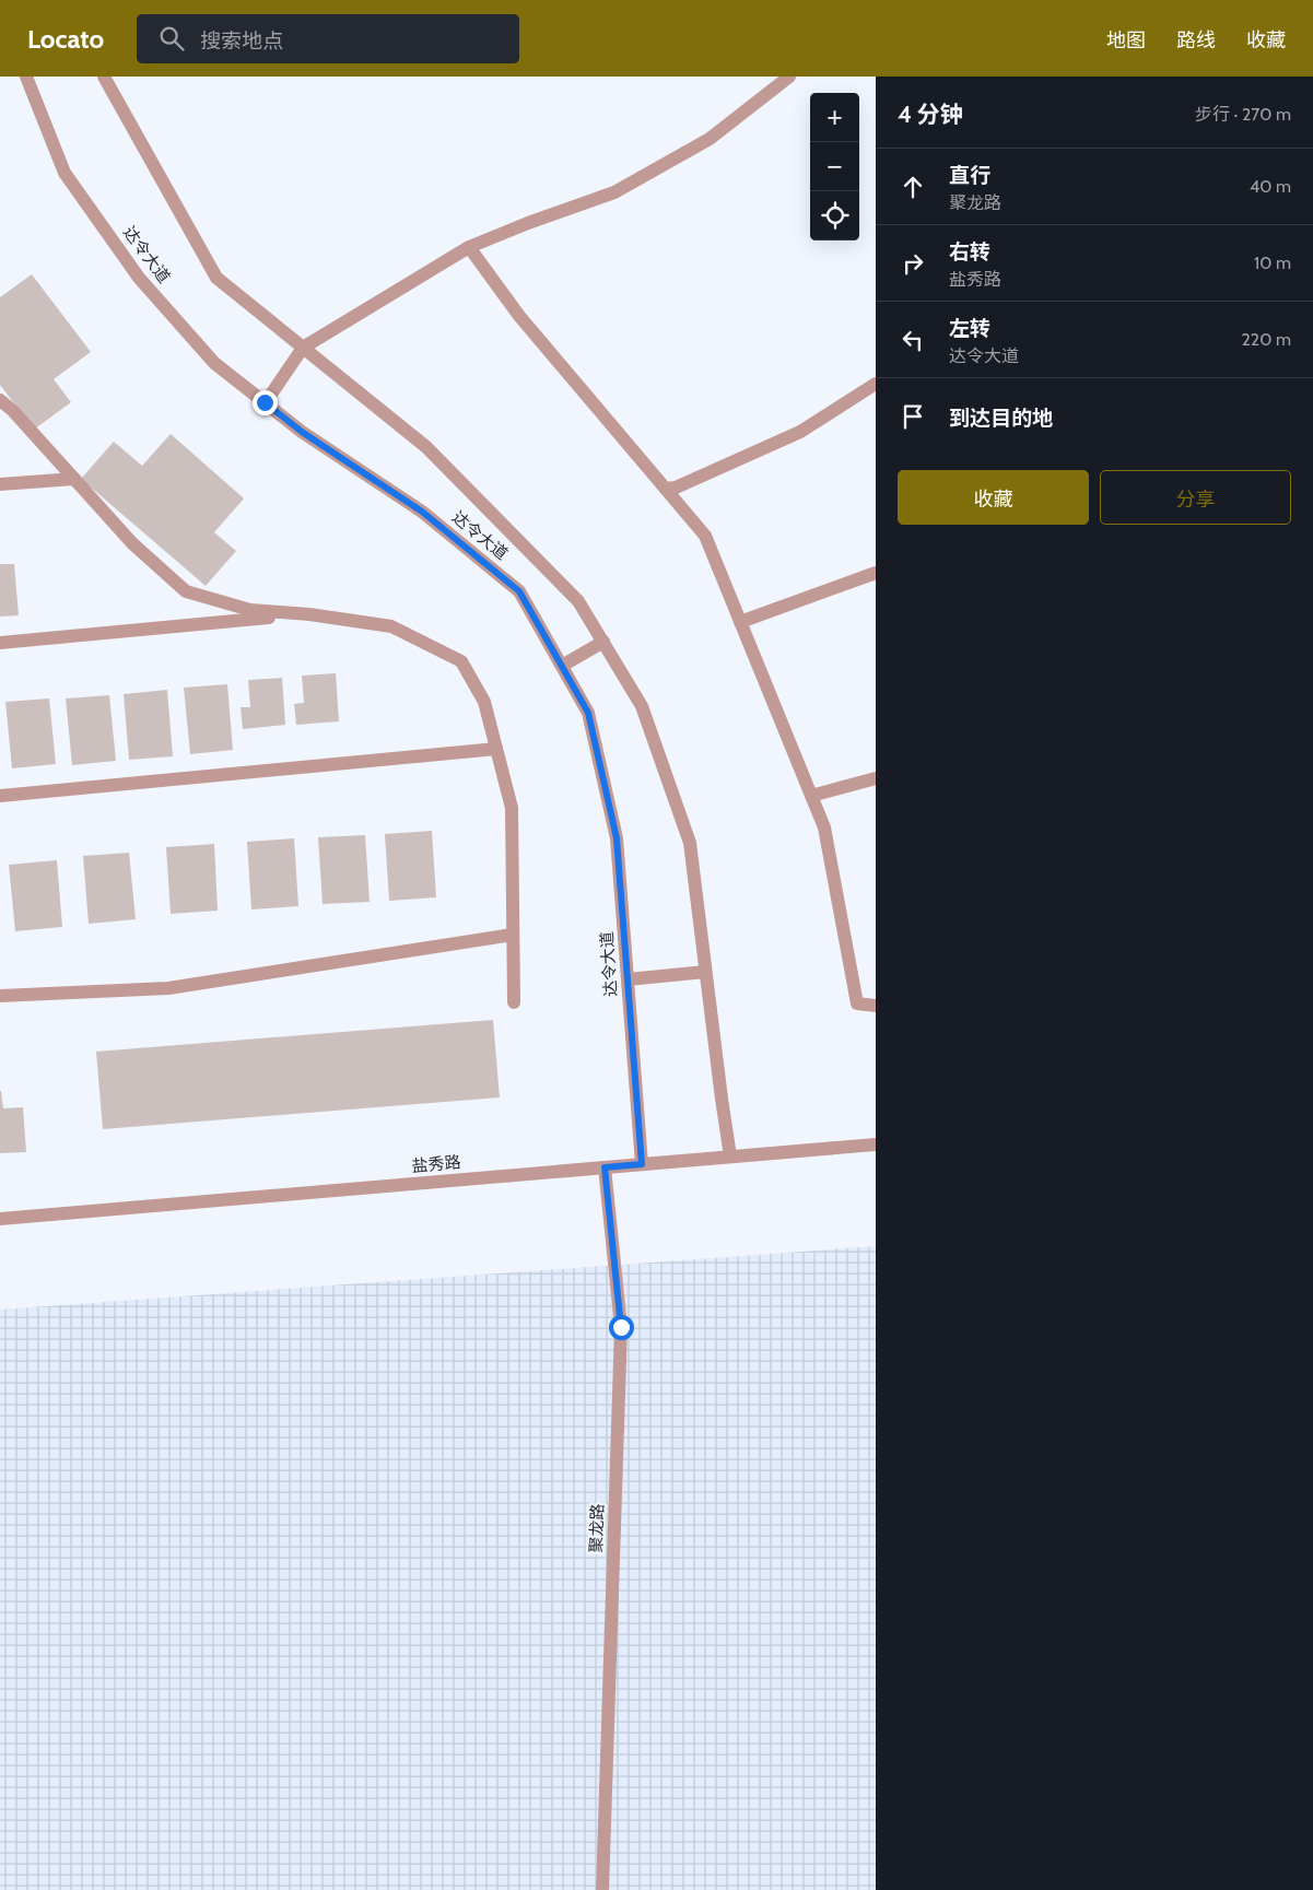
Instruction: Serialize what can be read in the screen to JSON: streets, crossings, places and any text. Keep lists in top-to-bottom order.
{
  "streets": {
    "street": ["达令大道", "盐秀路", "聚龙路"]
  },
  "crossings": [
    ["达令大道", "盐秀路"],
    ["盐秀路", "聚龙路"]
  ],
  "page": {
    "header": "Locato",
    "search": "搜索地点",
    "nav": ["地图", "路线", "收藏"],
    "heading": ["4 分钟", "步行 · 270 m"],
    "map_buttons": ["+", "−"],
    "list": [
      ["直行", "聚龙路", "40 m"],
      ["右转", "盐秀路", "10 m"],
      ["左转", "达令大道", "220 m"],
      "到达目的地"
    ],
    "buttons": ["收藏", "分享"]
  }
}
